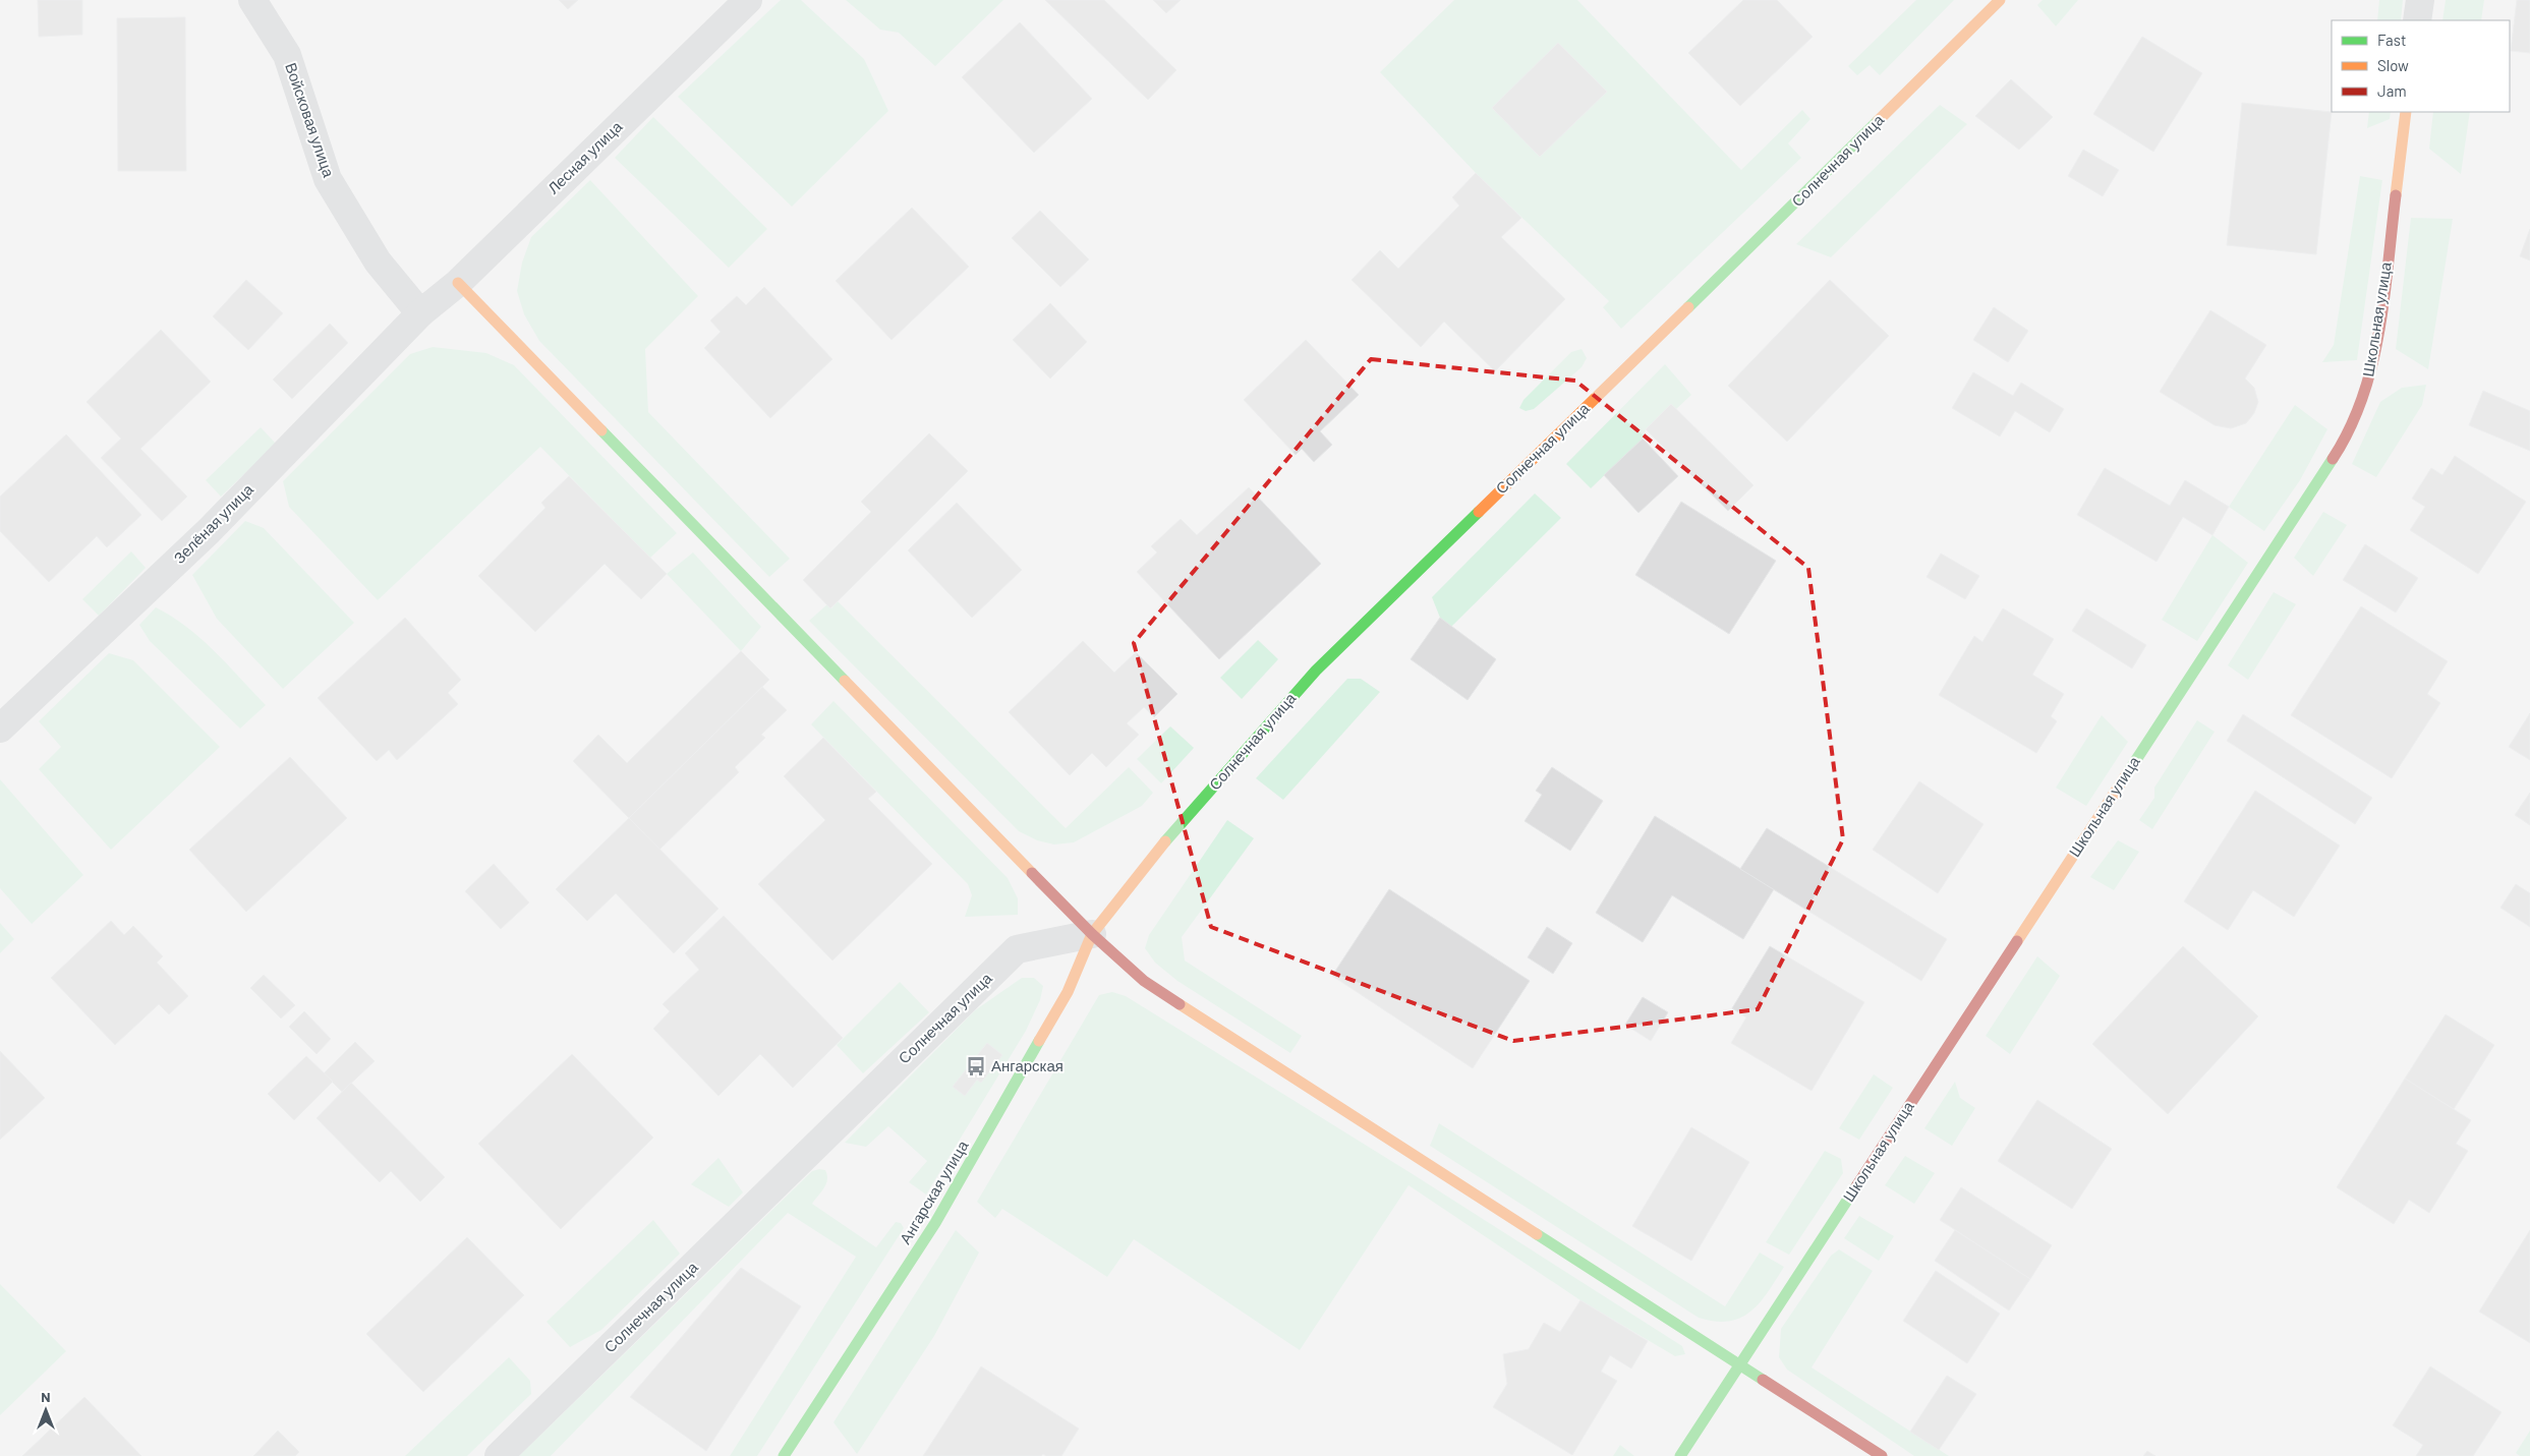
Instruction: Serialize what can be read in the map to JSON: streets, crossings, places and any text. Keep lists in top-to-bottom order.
{
  "streets": {
    "street": [
      "Войсковая улица",
      "Лесная улица",
      "Солнечная улица",
      "Школьная улица",
      "Зелёная улица",
      "Ангарская улица"
    ]
  },
  "crossings": [
    ["Войсковая улица", "Лесная улица"],
    ["Войсковая улица", "Зелёная улица"],
    ["Лесная улица", "Зелёная улица"],
    ["Солнечная улица", "Ангарская улица"]
  ],
  "places": {
    "bus stop": ["Ангарская"]
  },
  "legend": ["Fast", "Slow", "Jam"],
  "north": "top"
}
